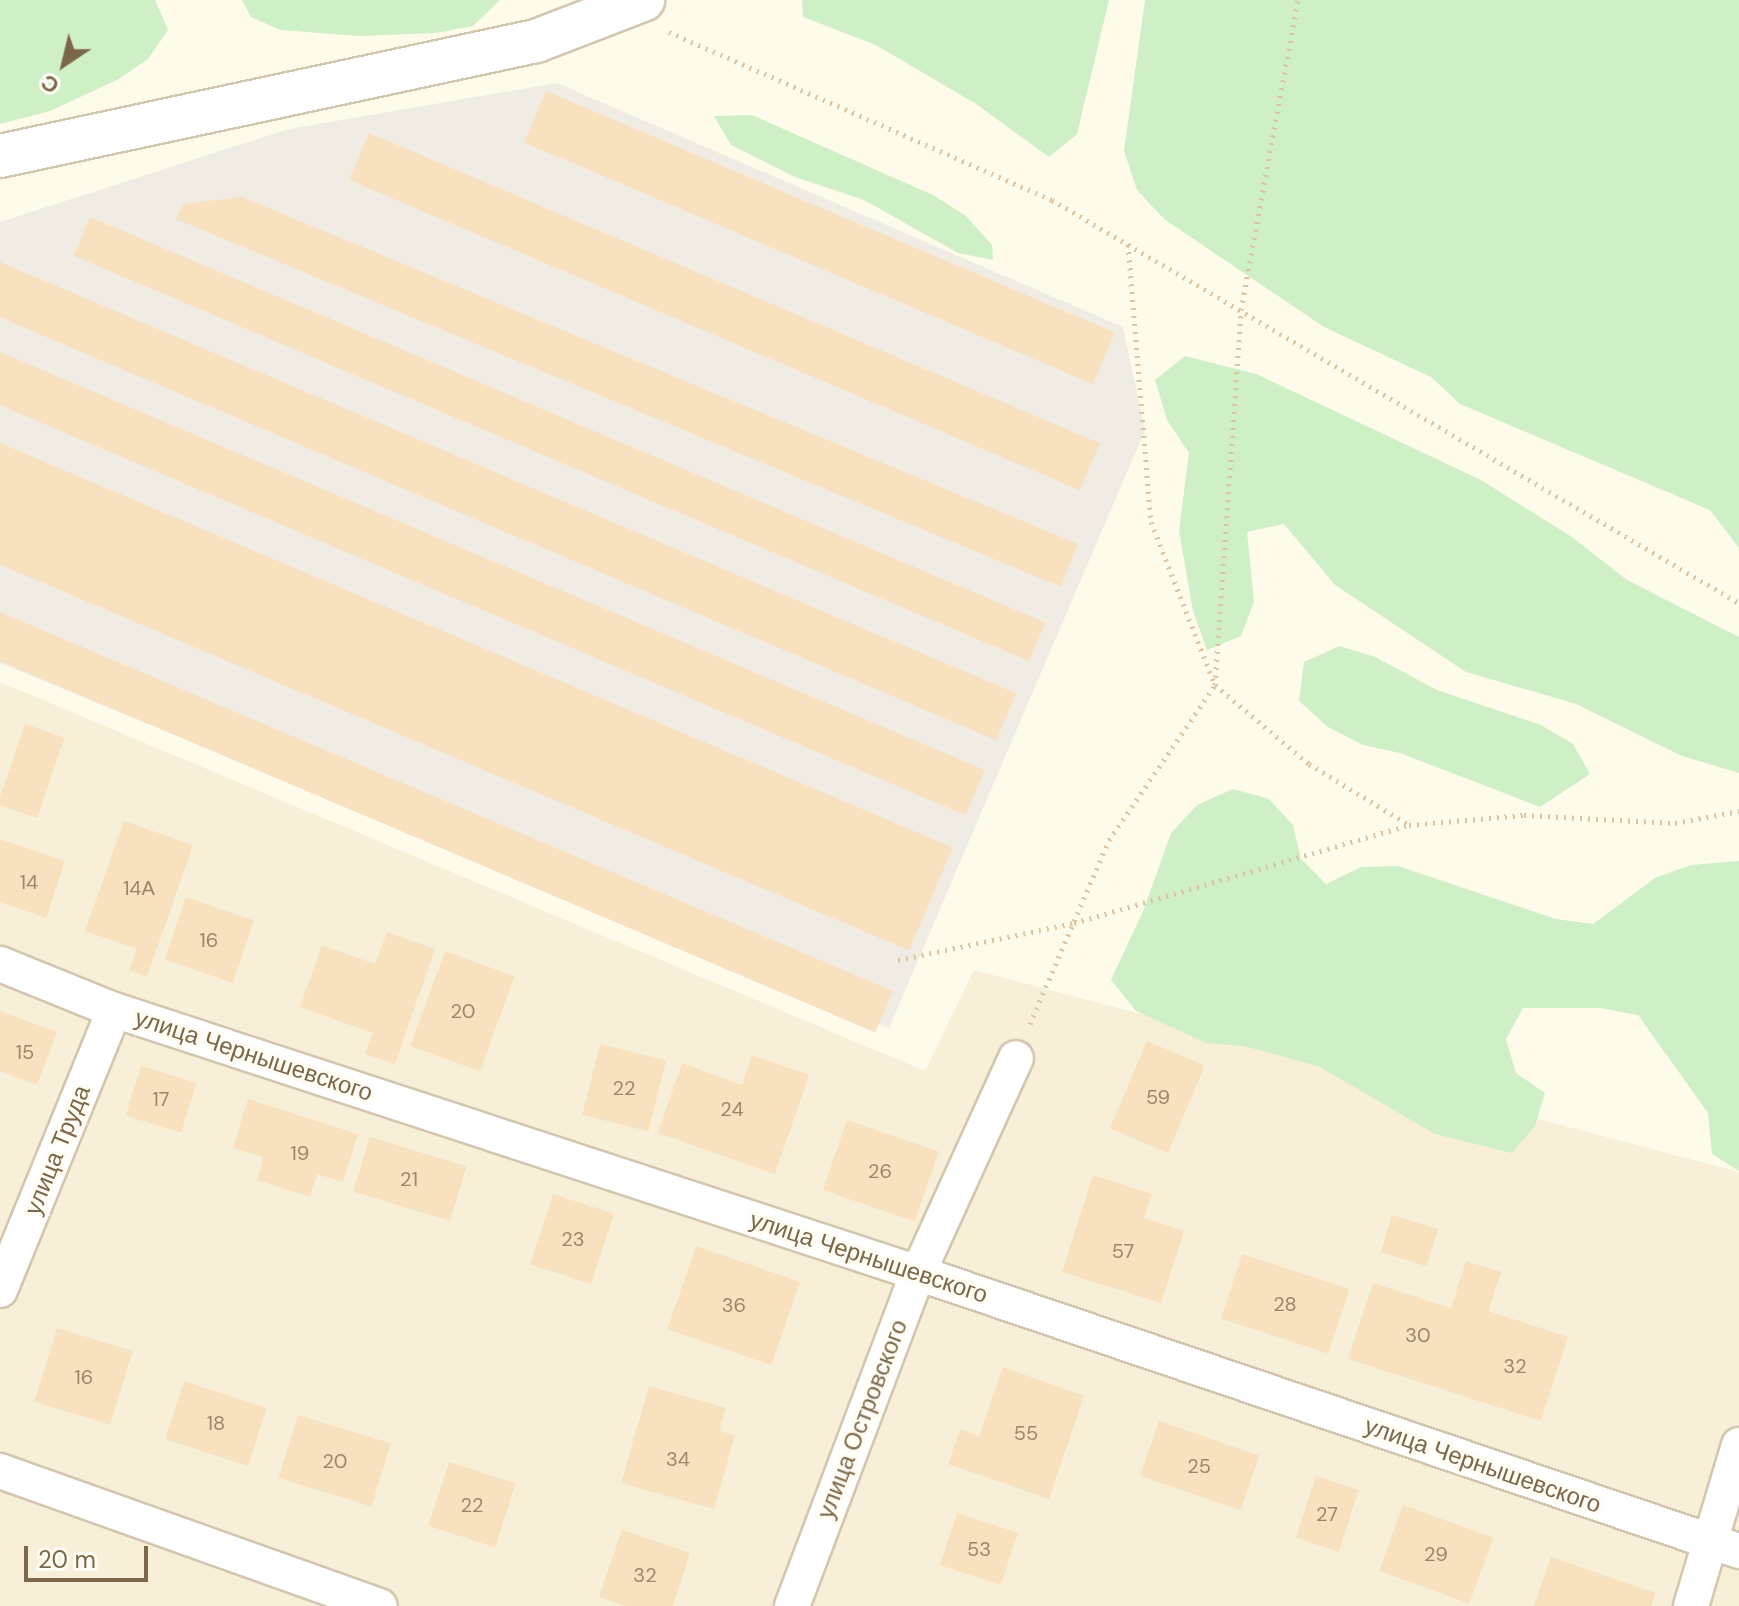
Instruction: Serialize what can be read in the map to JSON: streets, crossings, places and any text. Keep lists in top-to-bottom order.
{
  "streets": {
    "street": ["улица Чернышевского", "улица Труда", "улица Островского"]
  },
  "crossings": [
    ["улица Чернышевского", "улица Труда"],
    ["улица Чернышевского", "улица Островского"]
  ],
  "house_numbers": [
    "14",
    "14А",
    "16",
    "20",
    "15",
    "22",
    "59",
    "17",
    "24",
    "19",
    "26",
    "21",
    "23",
    "57",
    "28",
    "36",
    "30",
    "32",
    "16",
    "18",
    "55",
    "34",
    "20",
    "25",
    "22",
    "27",
    "53",
    "29",
    "32"
  ],
  "scale_bar": "20 m",
  "north": "bottom left"
}
